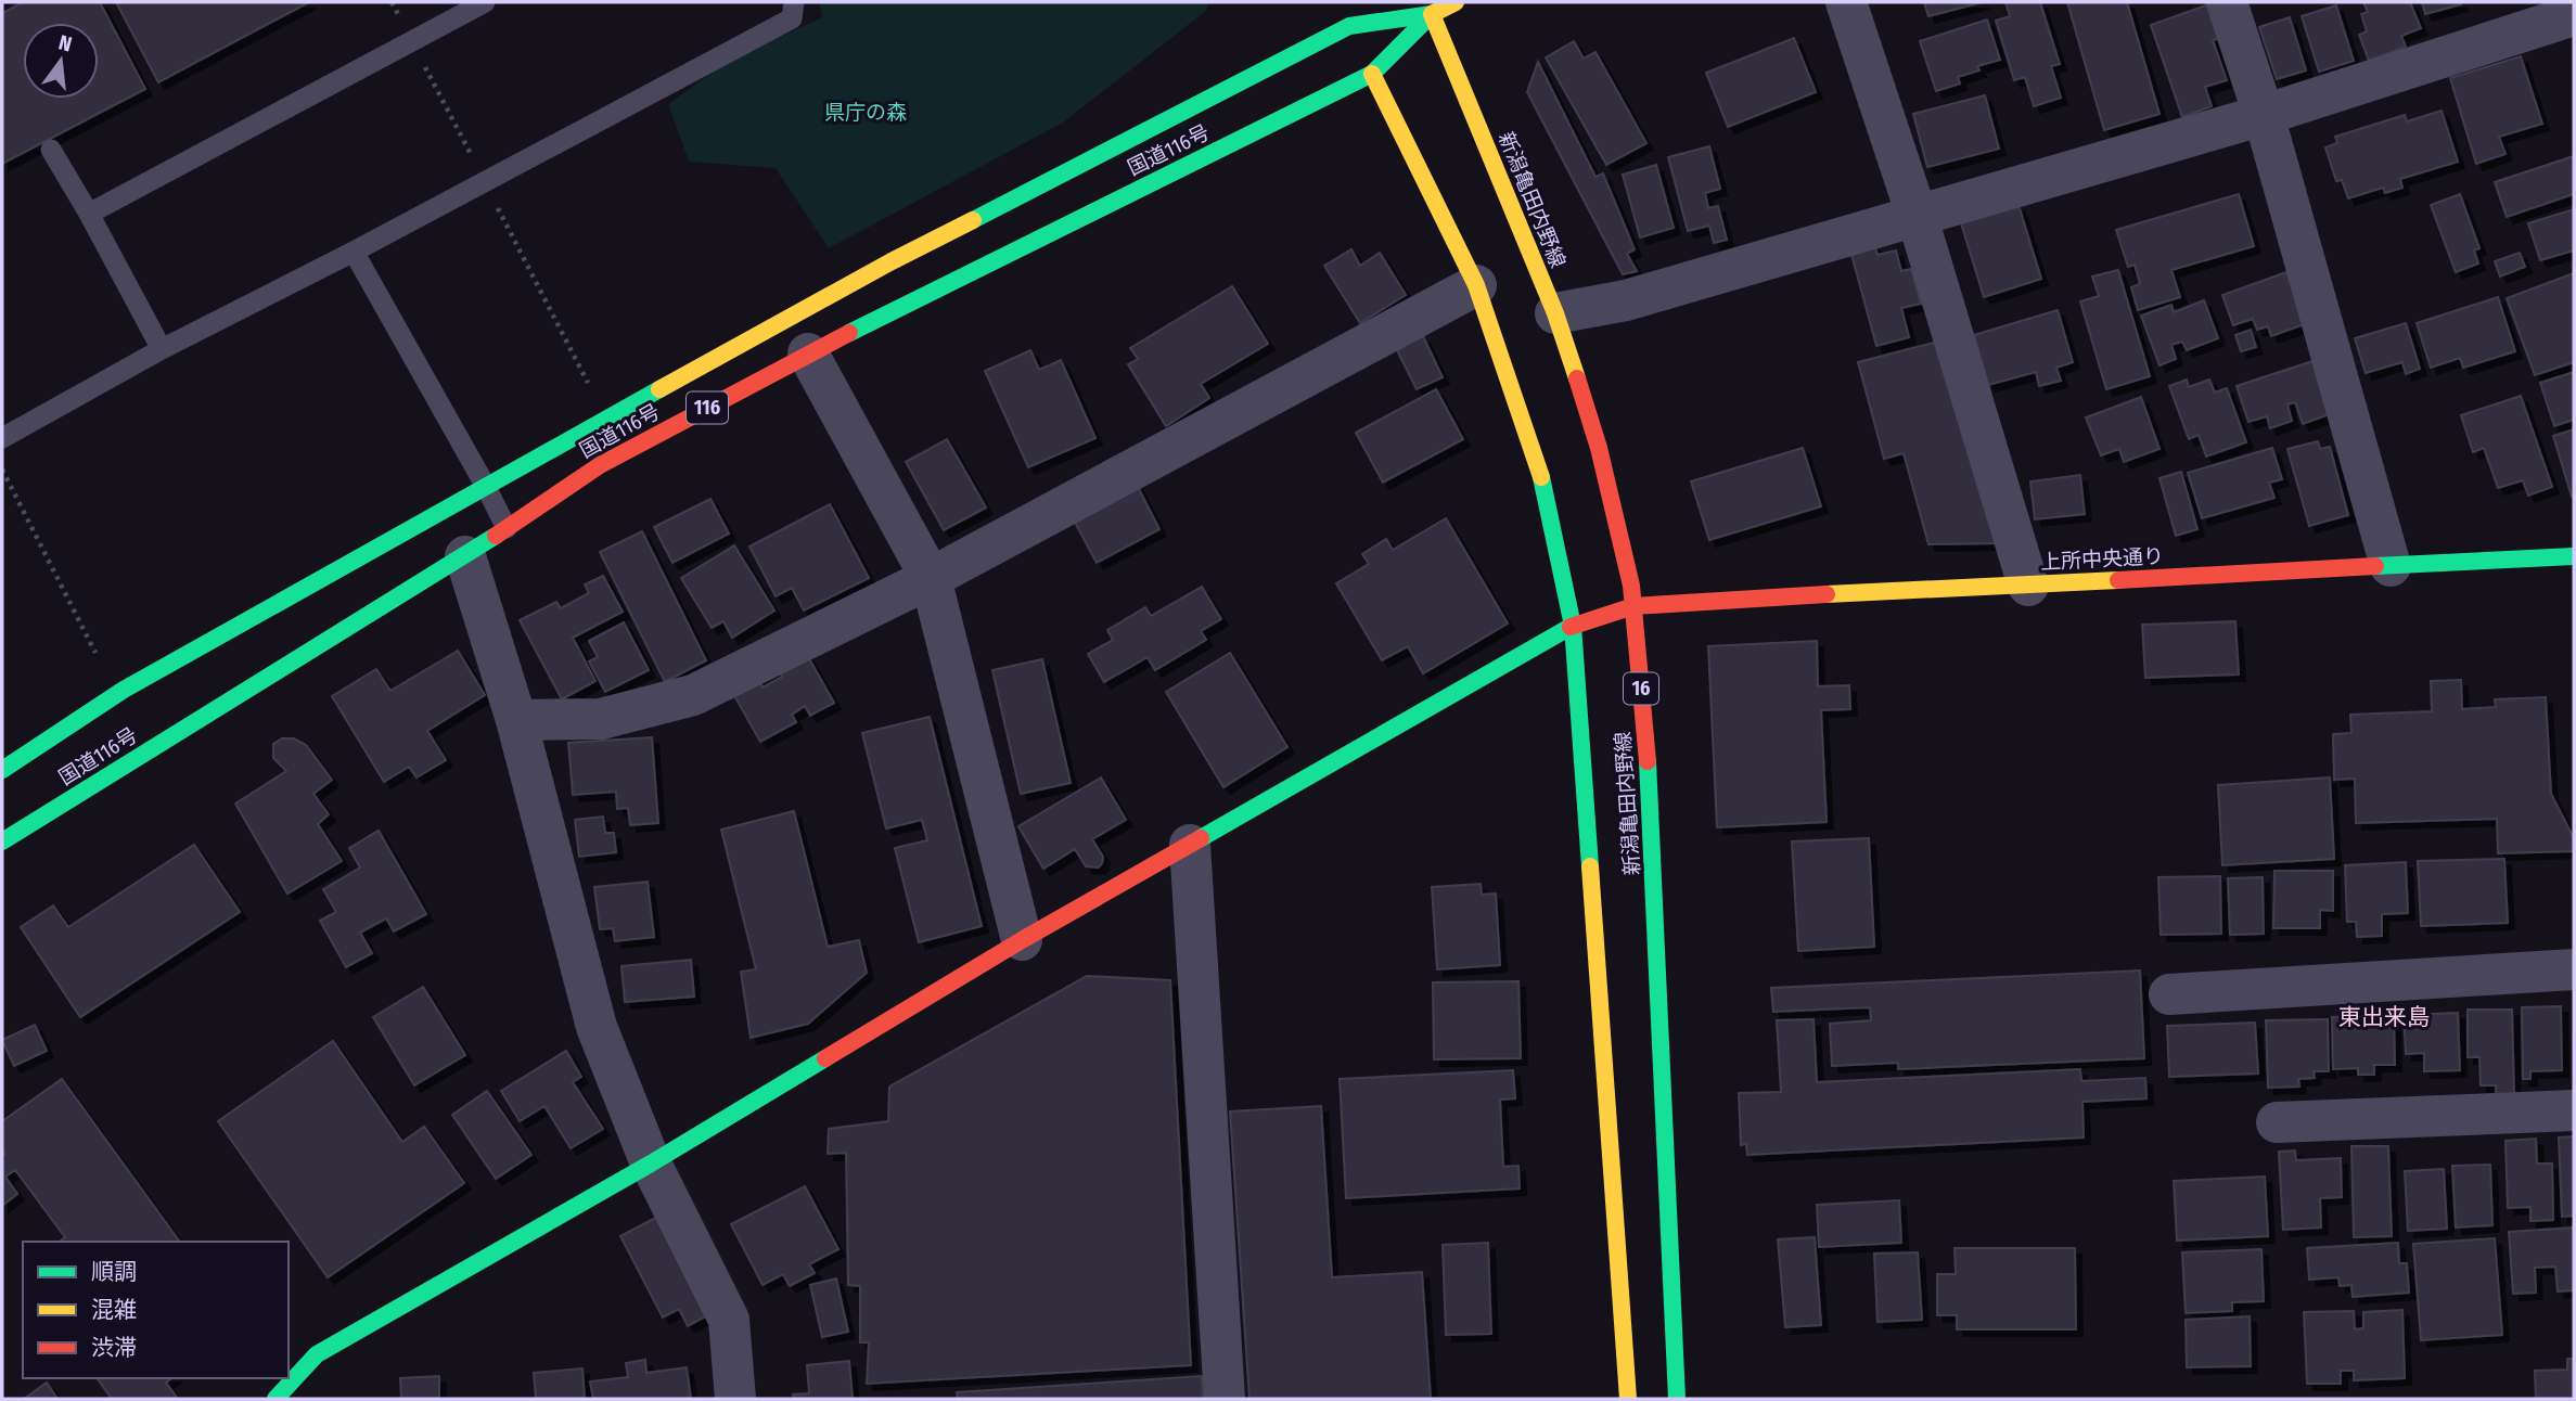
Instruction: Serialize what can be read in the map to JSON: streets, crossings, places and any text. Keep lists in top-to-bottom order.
{
  "streets": {
    "main road": [
      "国道116号",
      "新潟亀田内野線",
      "116",
      "上所中央通り",
      "16"
    ]
  },
  "crossings": [
    ["国道116号", "新潟亀田内野線"],
    ["新潟亀田内野線", "上所中央通り"]
  ],
  "districts": ["東出来島"],
  "parks": ["県庁の森"],
  "legend": ["順調", "混雑", "渋滞"],
  "north": "top"
}
